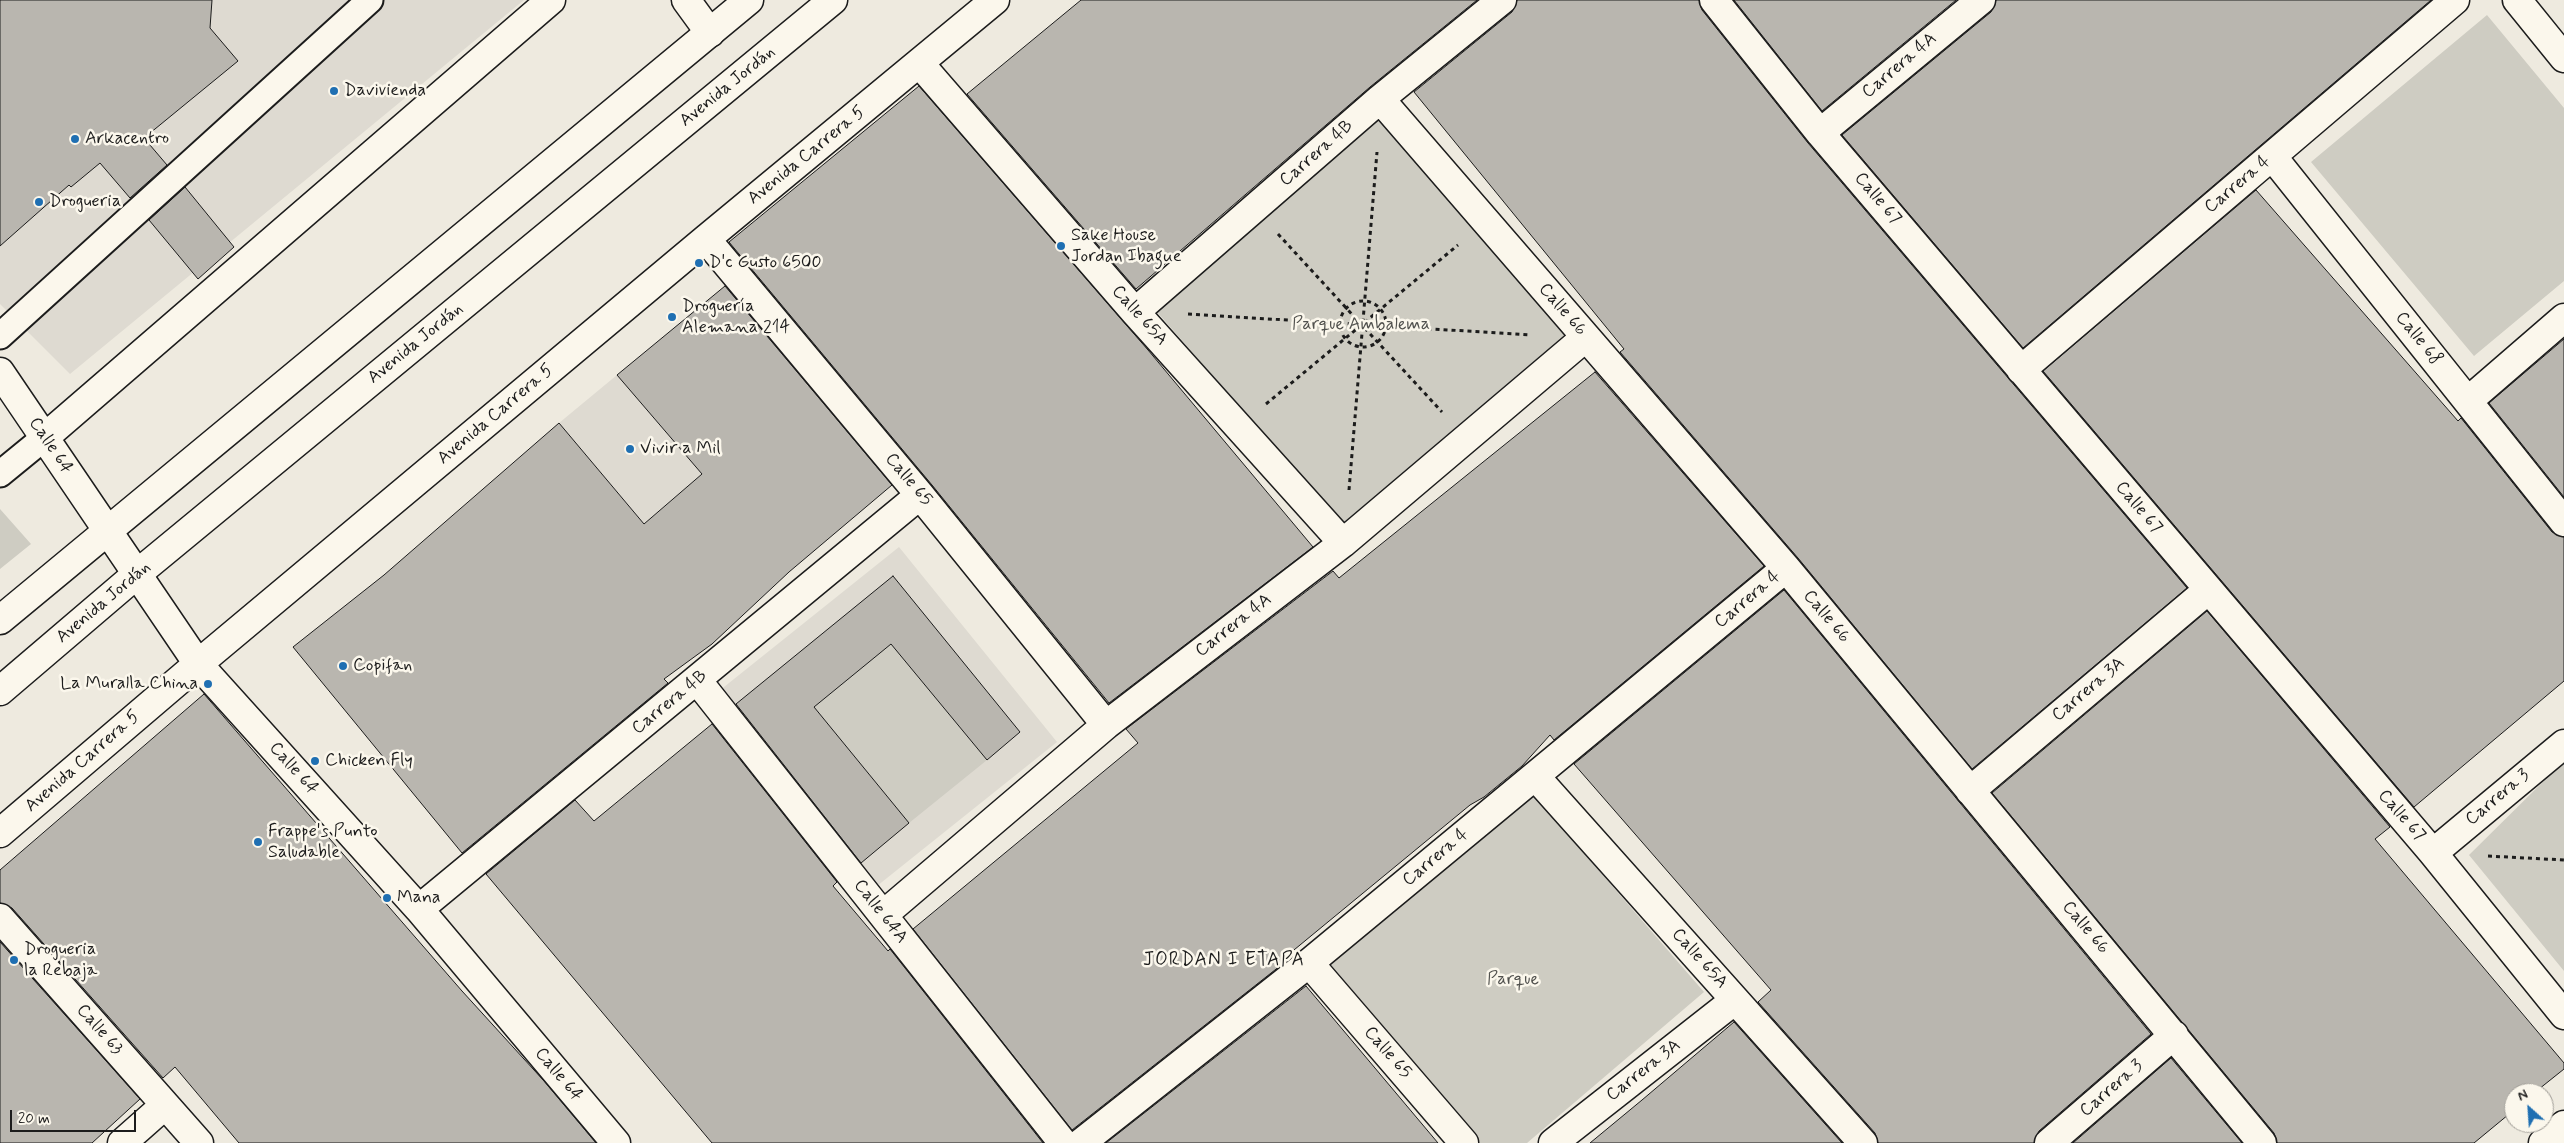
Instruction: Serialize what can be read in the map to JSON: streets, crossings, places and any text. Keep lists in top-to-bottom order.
{
  "streets": {
    "street": [
      "Carrera 4A",
      "Avenida Jordán",
      "Carrera 4B",
      "Avenida Carrera 5",
      "Carrera 4",
      "Calle 67",
      "Calle 66",
      "Calle 65A",
      "Calle 68",
      "Calle 64",
      "Calle 65",
      "Carrera 3A",
      "Carrera 3",
      "Calle 64A",
      "Calle 63"
    ]
  },
  "crossings": [
    ["Carrera 4A", "Calle 67"],
    ["Carrera 4A", "Calle 66"],
    ["Carrera 4A", "Calle 65A"],
    ["Carrera 4A", "Calle 65"],
    ["Carrera 4A", "Calle 64A"],
    ["Avenida Jordán", "Calle 64"],
    ["Carrera 4B", "Calle 66"],
    ["Carrera 4B", "Calle 65A"],
    ["Carrera 4B", "Calle 64"],
    ["Carrera 4B", "Calle 65"],
    ["Carrera 4B", "Calle 64A"],
    ["Avenida Carrera 5", "Calle 65A"],
    ["Avenida Carrera 5", "Calle 64"],
    ["Avenida Carrera 5", "Calle 65"],
    ["Carrera 4", "Calle 67"],
    ["Carrera 4", "Calle 66"],
    ["Carrera 4", "Calle 65A"],
    ["Carrera 4", "Calle 68"],
    ["Carrera 4", "Calle 65"],
    ["Calle 67", "Carrera 3A"],
    ["Calle 67", "Carrera 3"],
    ["Calle 66", "Carrera 3A"],
    ["Calle 66", "Carrera 3"],
    ["Calle 65A", "Carrera 3A"]
  ],
  "districts": ["JORDAN I ETAPA"],
  "parks": ["Parque Ambalema", "Parque"],
  "places": [
    "Davivienda",
    "Arkacentro",
    "Drogueria",
    "Sake House Jordan Ibague",
    "D'c Gusto 6500",
    "Droguería Alemana 214",
    "Vivir a Mil",
    "Copifan",
    "La Muralla China",
    "Chicken Fly",
    "Frappe's Punto Saludable",
    "Mana",
    "Drogueria la Rebaja"
  ],
  "scale_bar": "20 m",
  "north": "top left"
}
